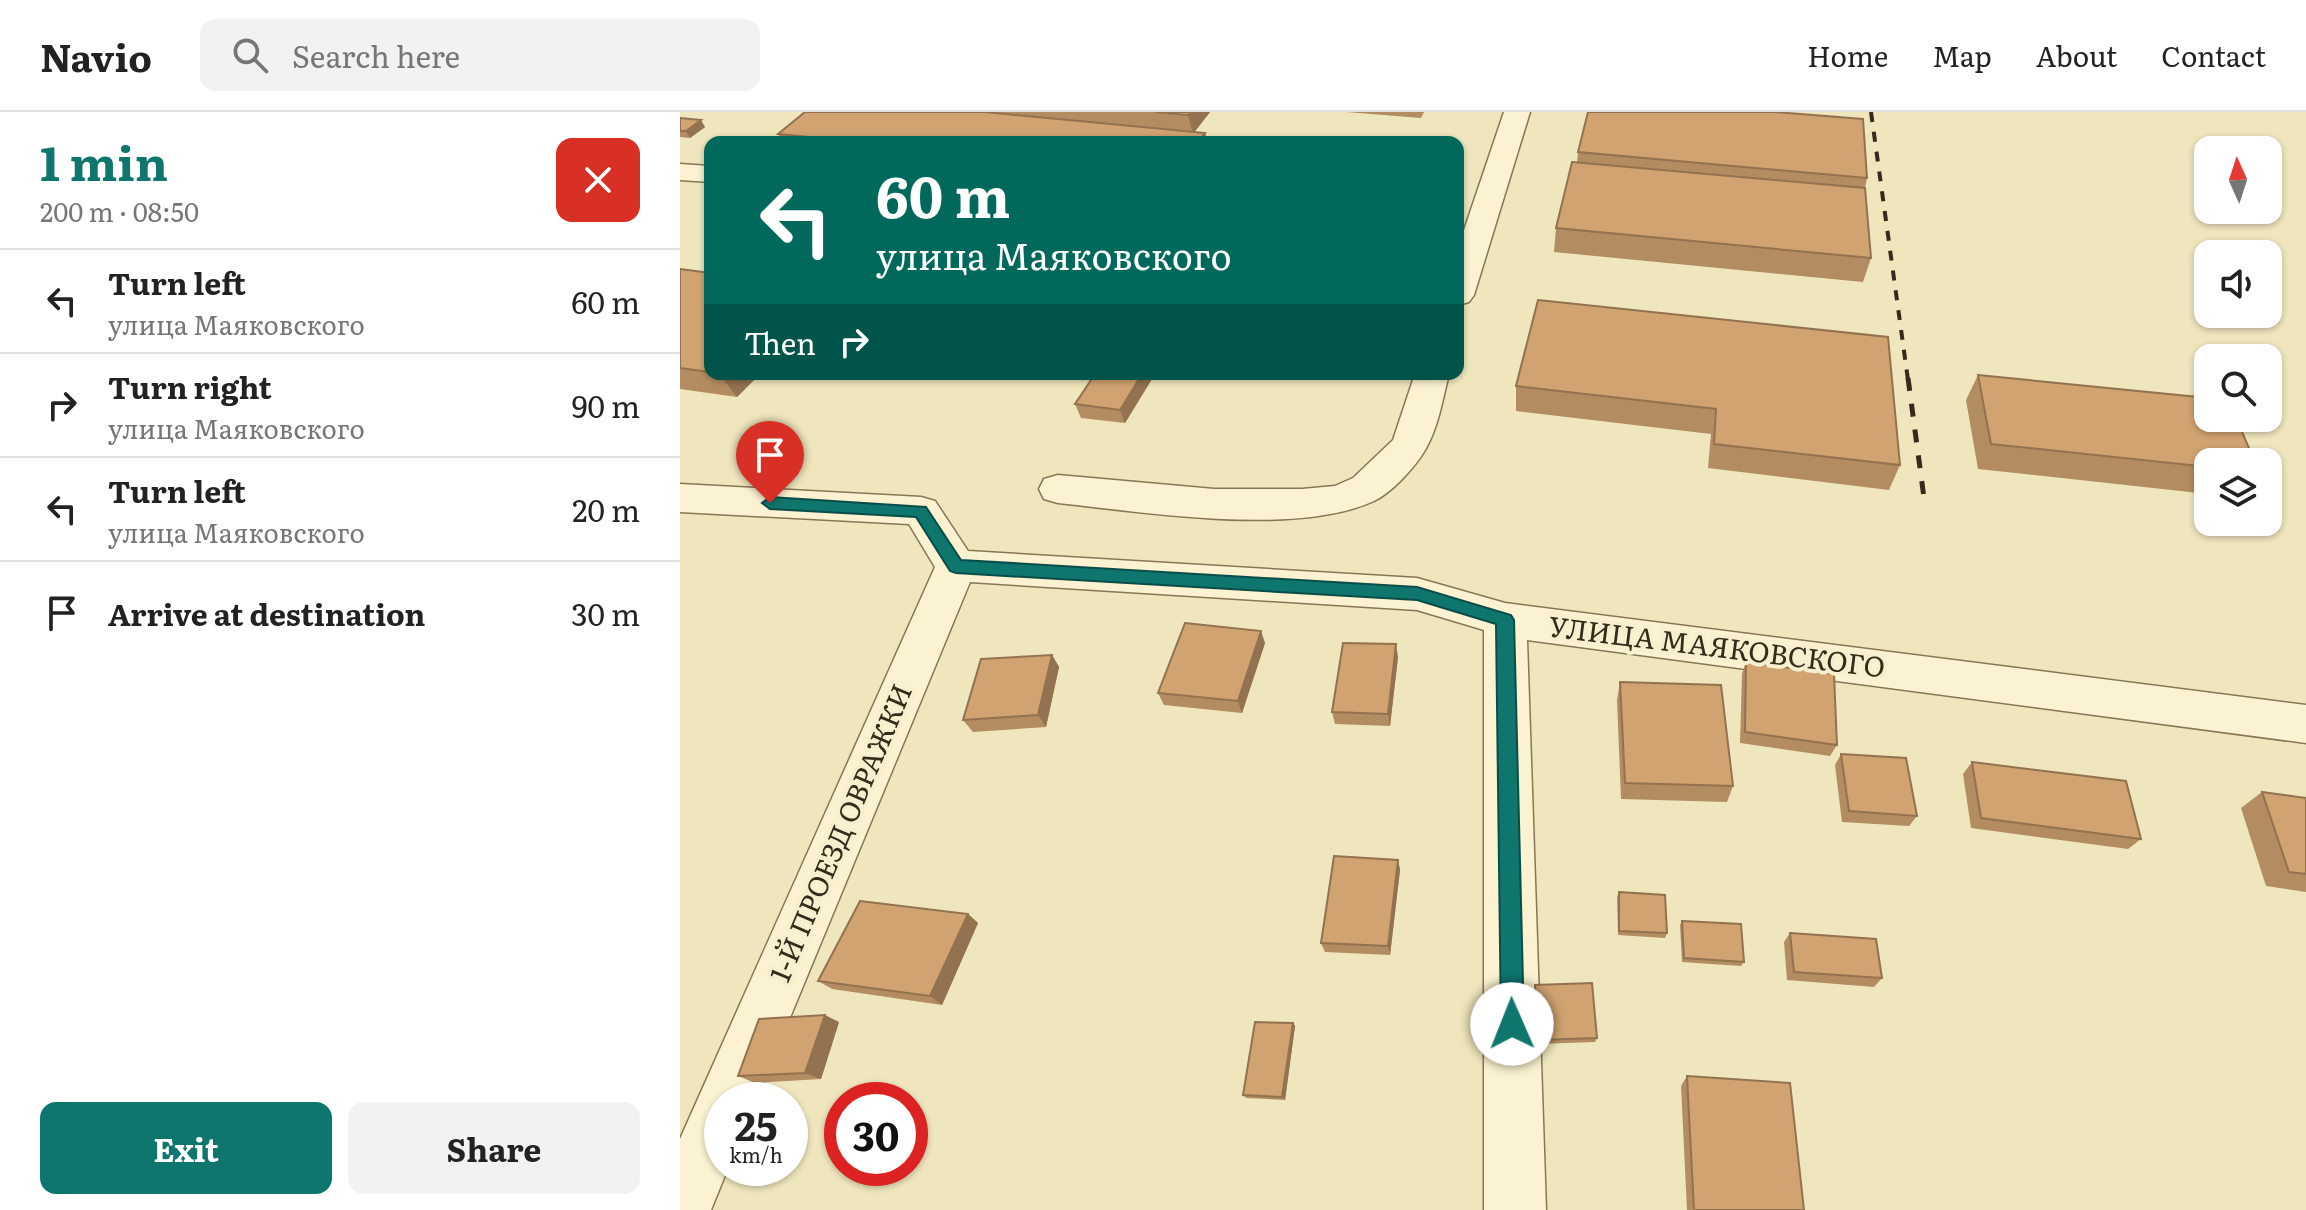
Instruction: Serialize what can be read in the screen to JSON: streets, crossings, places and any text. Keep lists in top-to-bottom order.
{
  "streets": {
    "street": ["УЛИЦА МАЯКОВСКОГО", "1-Й ПРОЕЗД ОВРАЖКИ"]
  },
  "crossings": [
    ["УЛИЦА МАЯКОВСКОГО", "1-Й ПРОЕЗД ОВРАЖКИ"]
  ],
  "north": "top",
  "page": {
    "header": "Navio",
    "search": "Search here",
    "nav": [
      "Home",
      "Map",
      "About",
      "Contact"
    ],
    "heading": ["1 min", "200 m · 08:50"],
    "turn": ["60 m", "улица Маяковского"],
    "list": [
      {
        "name": "Turn left",
        "note": "улица Маяковского",
        "value": "60 m"
      },
      {
        "name": "Turn right",
        "note": "улица Маяковского",
        "value": "90 m"
      },
      {
        "name": "Turn left",
        "note": "улица Маяковского",
        "value": "20 m"
      },
      {
        "name": "Arrive at destination",
        "value": "30 m"
      }
    ],
    "then": "Then",
    "speed": "25 km/h",
    "limit": "30",
    "buttons": ["Exit", "Share"]
  }
}
